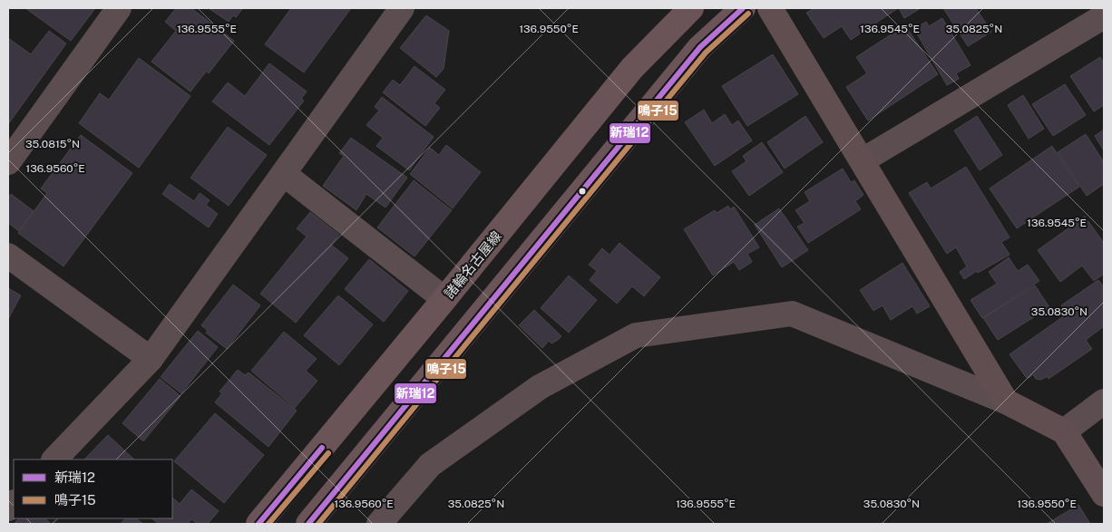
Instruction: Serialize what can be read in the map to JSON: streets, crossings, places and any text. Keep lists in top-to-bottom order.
{
  "streets": {
    "main road": ["諸輪名古屋線"]
  },
  "lines": ["transit line 新瑞12", "transit line 鳴子15"],
  "legend": ["新瑞12", "鳴子15"],
  "coordinates": [
    "136.9555°E",
    "136.9550°E",
    "136.9545°E",
    "35.0825°N",
    "35.0815°N",
    "136.9560°E",
    "35.0830°N"
  ]
}
